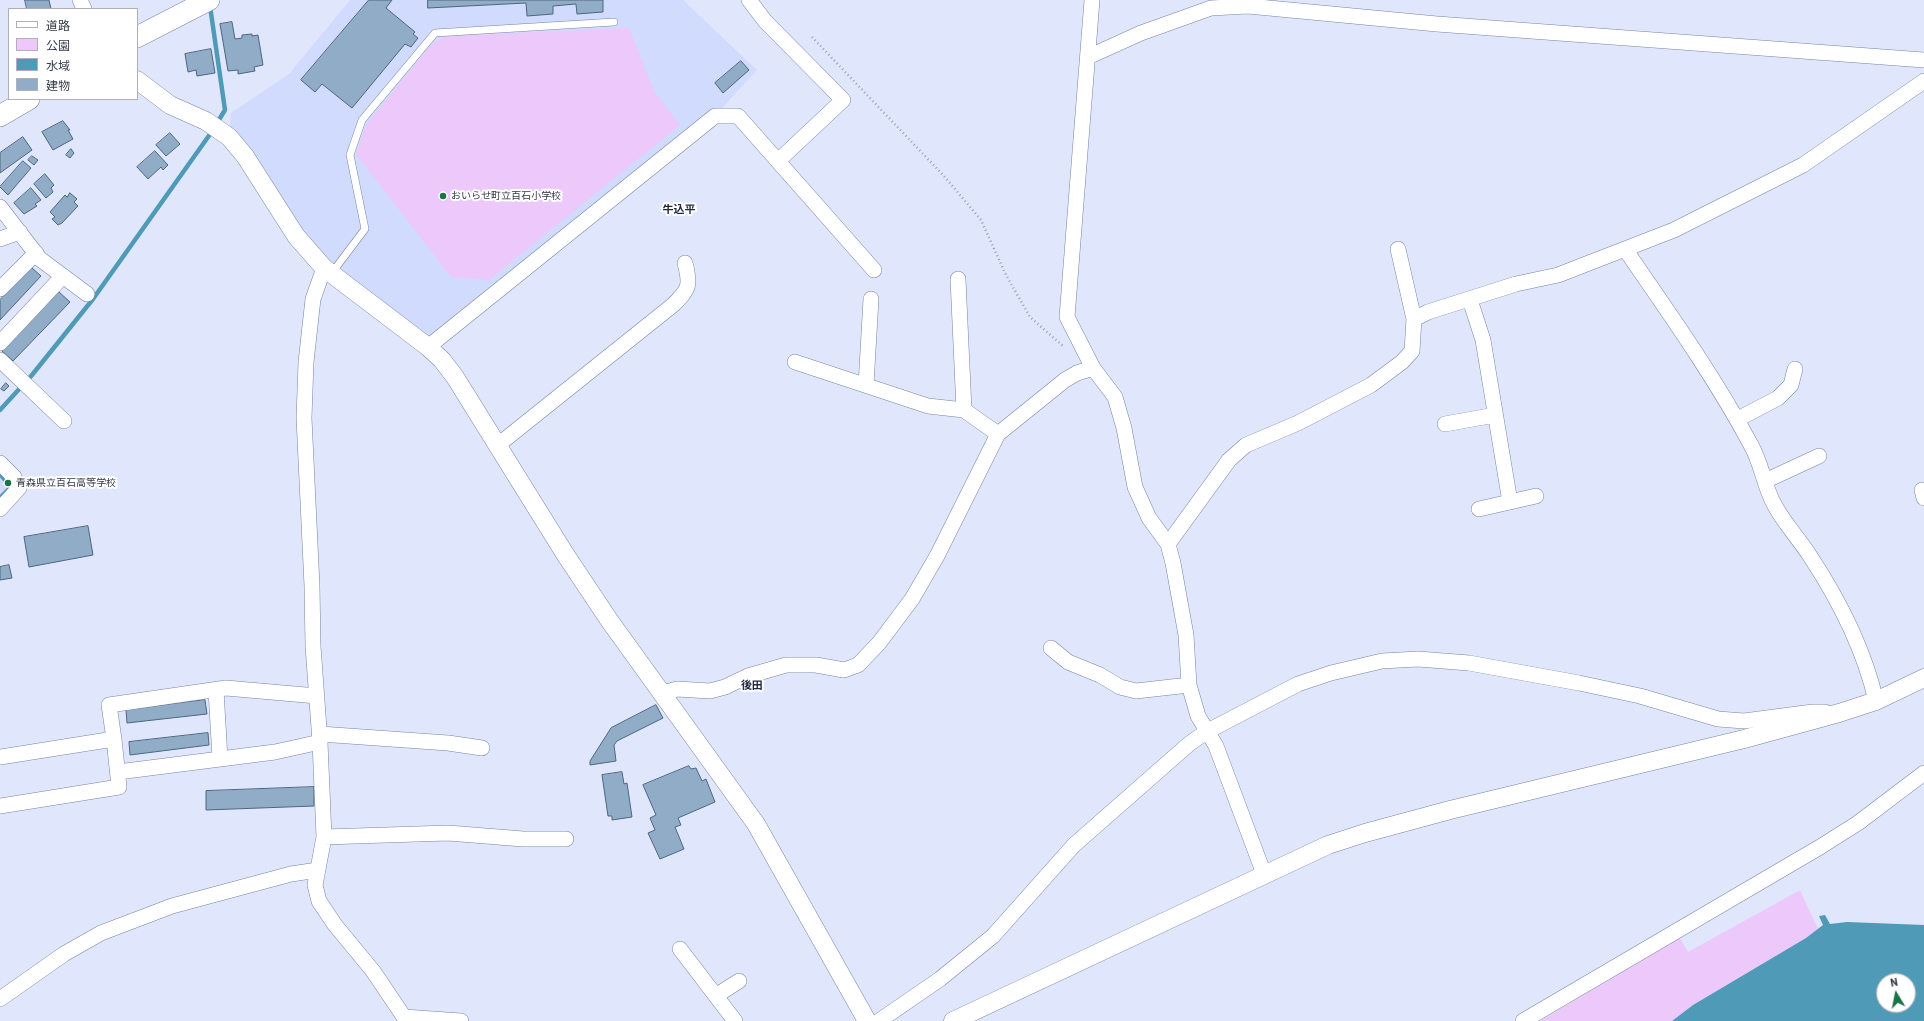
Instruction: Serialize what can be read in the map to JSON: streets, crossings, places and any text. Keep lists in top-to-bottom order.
{
  "districts": ["牛込平", "後田"],
  "places": ["おいらせ町立百石小学校", "青森県立百石高等学校"],
  "legend": [
    "道路",
    "公園",
    "水域",
    "建物"
  ],
  "north": "top"
}
